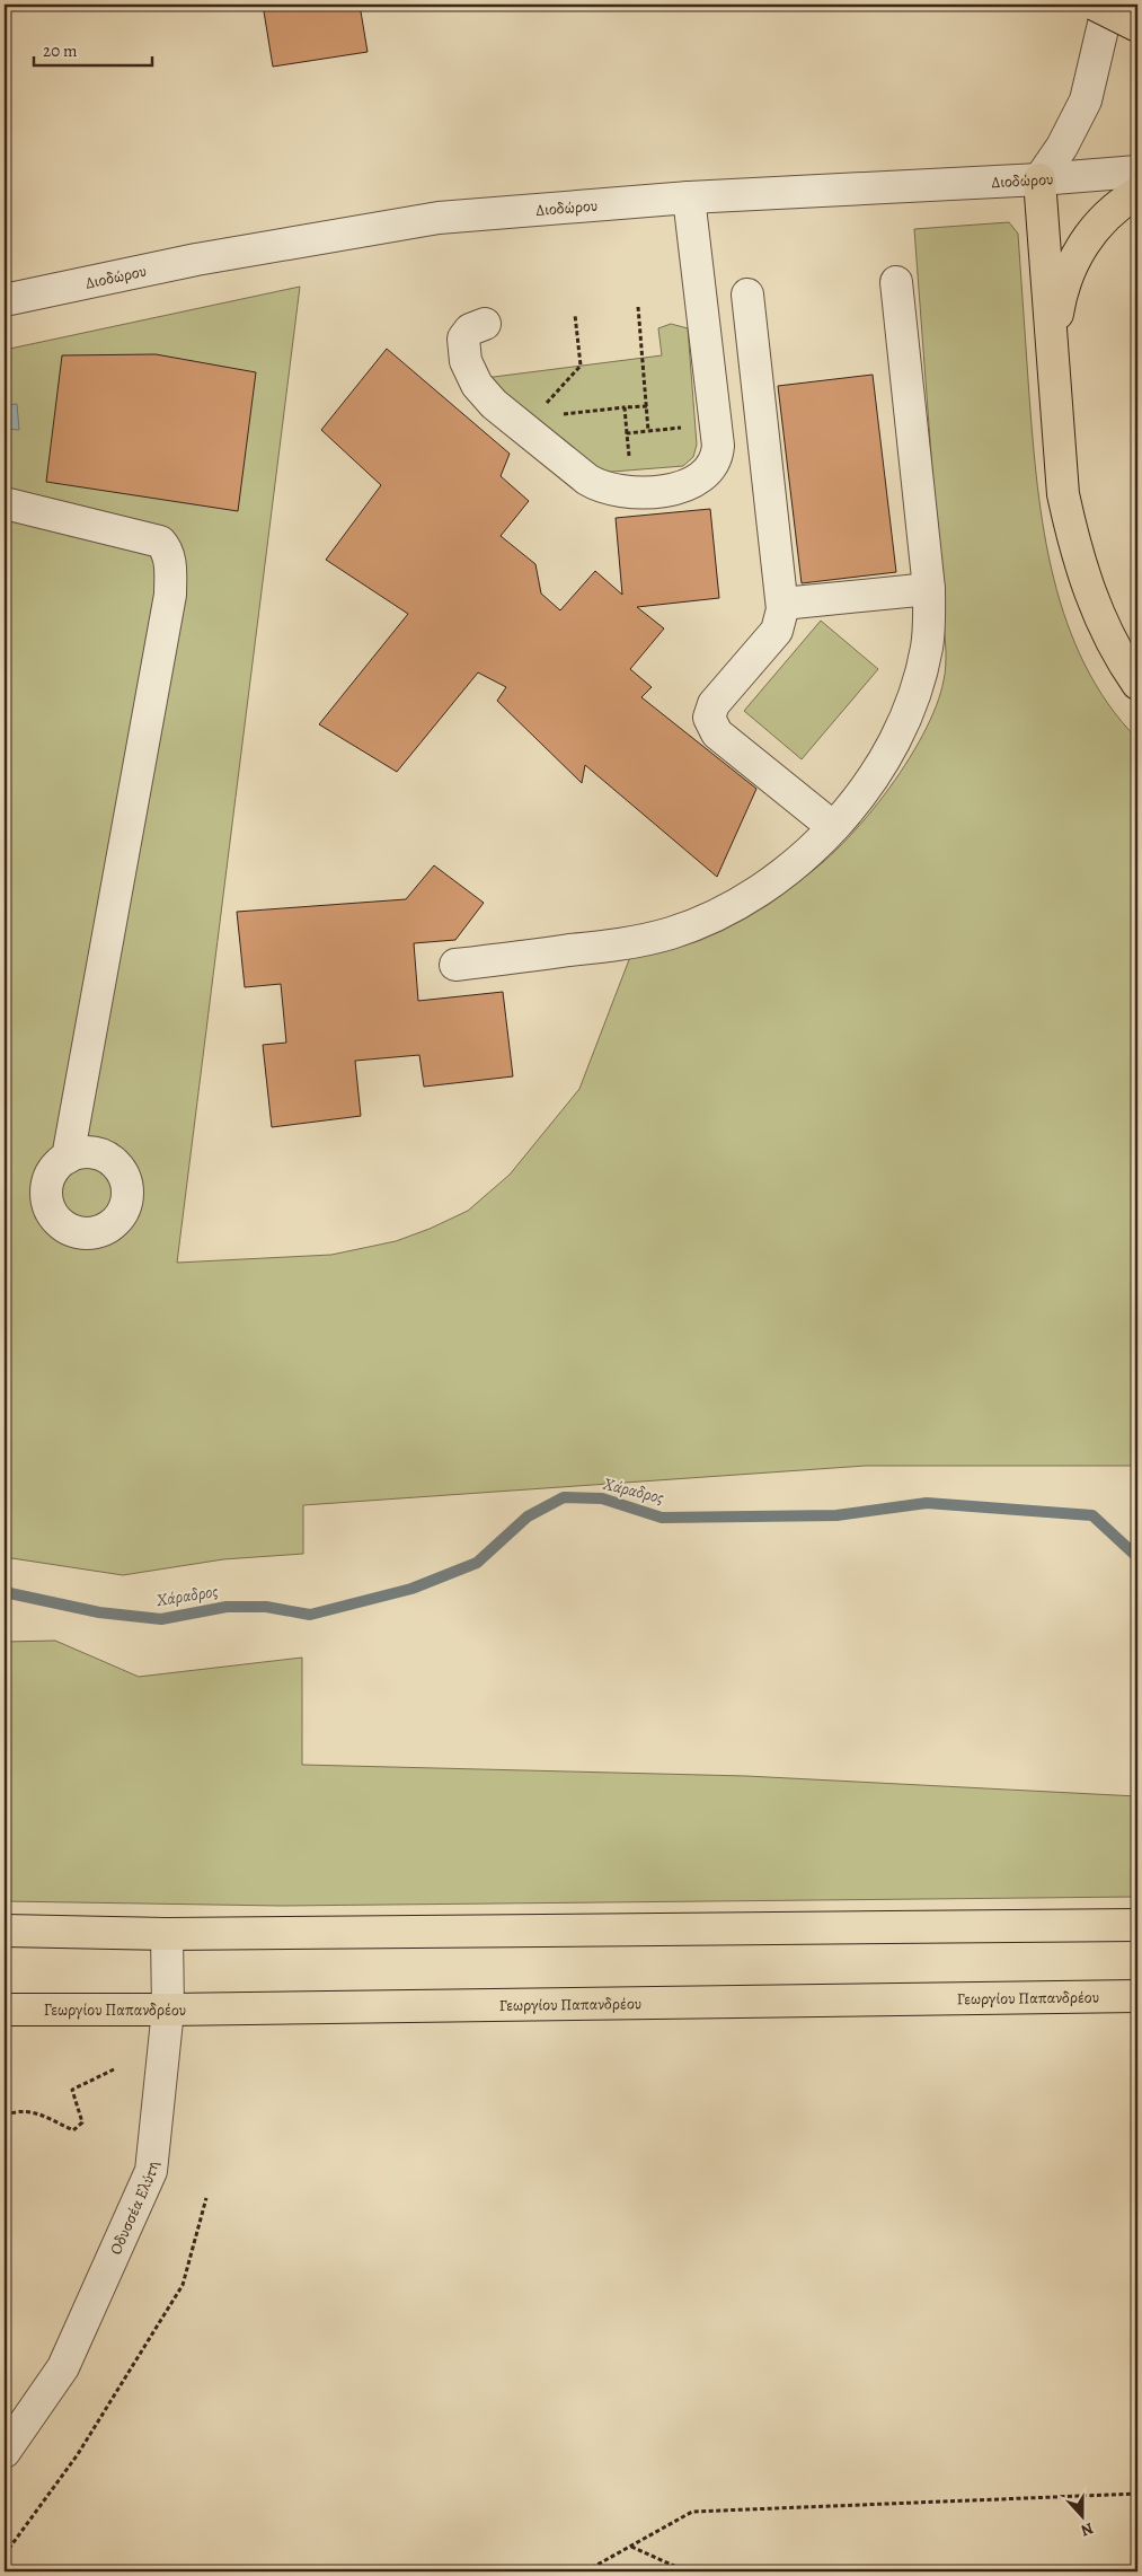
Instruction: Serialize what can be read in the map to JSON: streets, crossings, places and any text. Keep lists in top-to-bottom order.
{
  "streets": {
    "main road": ["Γεωργίου Παπανδρέου"],
    "street": ["Διοδώρου", "Οδυσσέα Ελύτη"]
  },
  "crossings": [
    ["Γεωργίου Παπανδρέου", "Οδυσσέα Ελύτη"]
  ],
  "water": ["Χάραδρος"],
  "scale_bar": "20 m",
  "north": "bottom"
}
